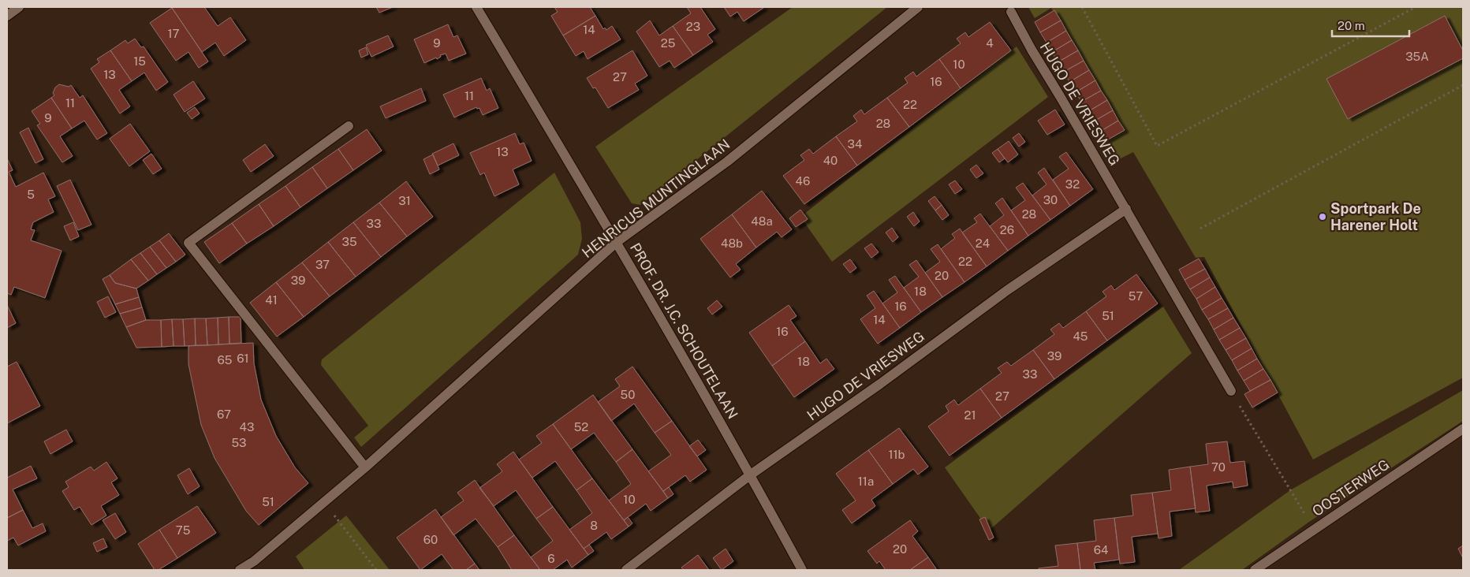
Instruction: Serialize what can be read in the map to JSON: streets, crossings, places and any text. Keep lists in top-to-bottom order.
{
  "streets": {
    "street": [
      "HUGO DE VRIESWEG",
      "HENRICUS MUNTINGLAAN",
      "PROF. DR. J.C. SCHOUTELAAN",
      "OOSTERWEG"
    ]
  },
  "crossings": [
    ["HUGO DE VRIESWEG", "PROF. DR. J.C. SCHOUTELAAN"],
    ["HENRICUS MUNTINGLAAN", "PROF. DR. J.C. SCHOUTELAAN"]
  ],
  "places": ["Sportpark De Harener Holt"],
  "house_numbers": [
    "23",
    "14",
    "17",
    "9",
    "25",
    "4",
    "35A",
    "15",
    "10",
    "13",
    "27",
    "16",
    "11",
    "11",
    "22",
    "9",
    "28",
    "34",
    "13",
    "40",
    "46",
    "32",
    "5",
    "30",
    "31",
    "28",
    "48a",
    "33",
    "26",
    "35",
    "48b",
    "24",
    "22",
    "37",
    "20",
    "39",
    "18",
    "57",
    "41",
    "16",
    "51",
    "14",
    "16",
    "45",
    "39",
    "61",
    "65",
    "18",
    "33",
    "50",
    "27",
    "67",
    "21",
    "43",
    "52",
    "53",
    "11b",
    "70",
    "11a",
    "10",
    "51",
    "8",
    "75",
    "60",
    "20",
    "64",
    "6"
  ],
  "scale_bar": "20 m"
}
